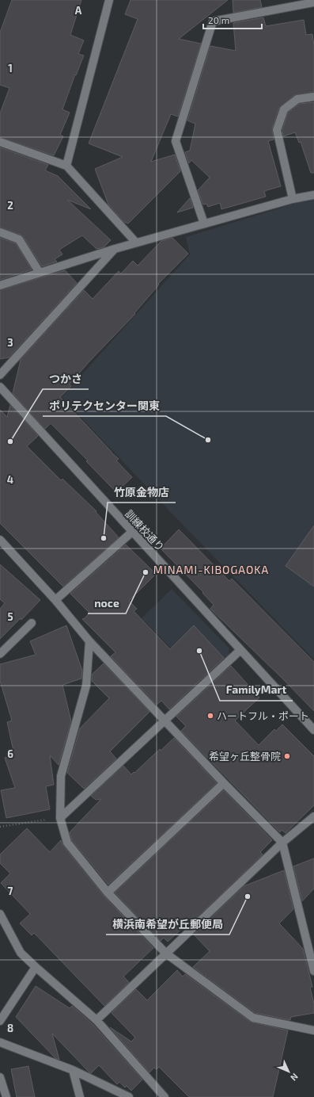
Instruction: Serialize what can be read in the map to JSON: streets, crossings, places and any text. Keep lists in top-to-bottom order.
{
  "streets": {
    "street": ["訓練校通り"]
  },
  "districts": ["MINAMI-KIBOGAOKA"],
  "places": [
    "ポリテクセンター関東",
    "つかさ",
    "竹原金物店",
    "noce",
    "FamilyMart",
    "ハートフル・ポート",
    "希望ヶ丘整骨院",
    "横浜南希望が丘郵便局"
  ],
  "scale_bar": "20 m",
  "north": "bottom right",
  "grid": {
    "columns": ["A"],
    "rows": [
      "1",
      "2",
      "3",
      "4",
      "5",
      "6",
      "7",
      "8"
    ]
  }
}
